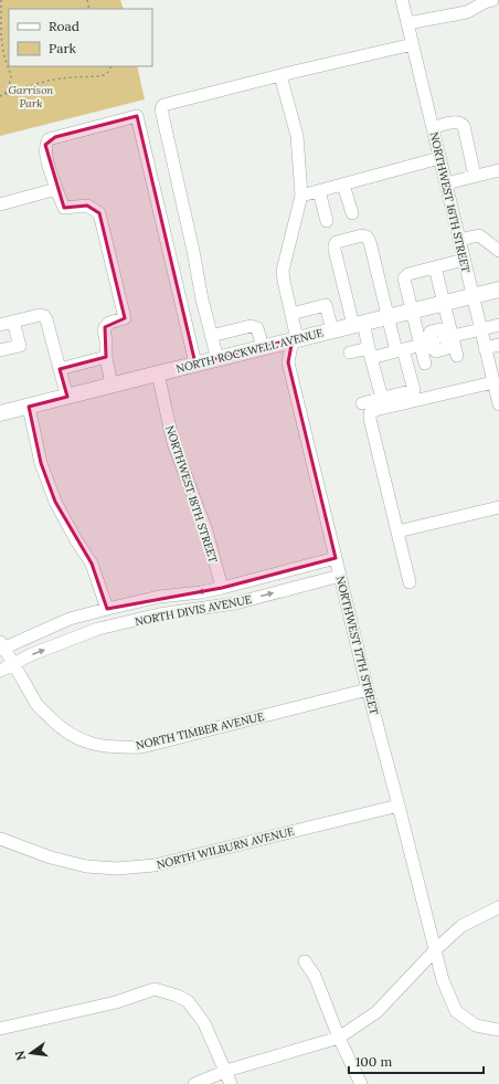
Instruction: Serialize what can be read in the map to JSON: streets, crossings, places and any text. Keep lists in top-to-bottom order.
{
  "streets": {
    "main road": ["NORTH ROCKWELL AVENUE"],
    "street": [
      "NORTHWEST 16TH STREET",
      "NORTHWEST 18TH STREET",
      "NORTH DIVIS AVENUE",
      "NORTHWEST 17TH STREET",
      "NORTH TIMBER AVENUE",
      "NORTH WILBURN AVENUE"
    ]
  },
  "crossings": [
    ["NORTHWEST 16TH STREET", "NORTH ROCKWELL AVENUE"],
    ["NORTH ROCKWELL AVENUE", "NORTHWEST 18TH STREET"],
    ["NORTH ROCKWELL AVENUE", "NORTHWEST 17TH STREET"],
    ["NORTHWEST 18TH STREET", "NORTH DIVIS AVENUE"],
    ["NORTH DIVIS AVENUE", "NORTHWEST 17TH STREET"],
    ["NORTH DIVIS AVENUE", "NORTH TIMBER AVENUE"],
    ["NORTHWEST 17TH STREET", "NORTH TIMBER AVENUE"],
    ["NORTHWEST 17TH STREET", "NORTH WILBURN AVENUE"]
  ],
  "parks": ["Garrison Park"],
  "legend": ["Road", "Park"],
  "scale_bar": "100 m",
  "north": "left"
}
